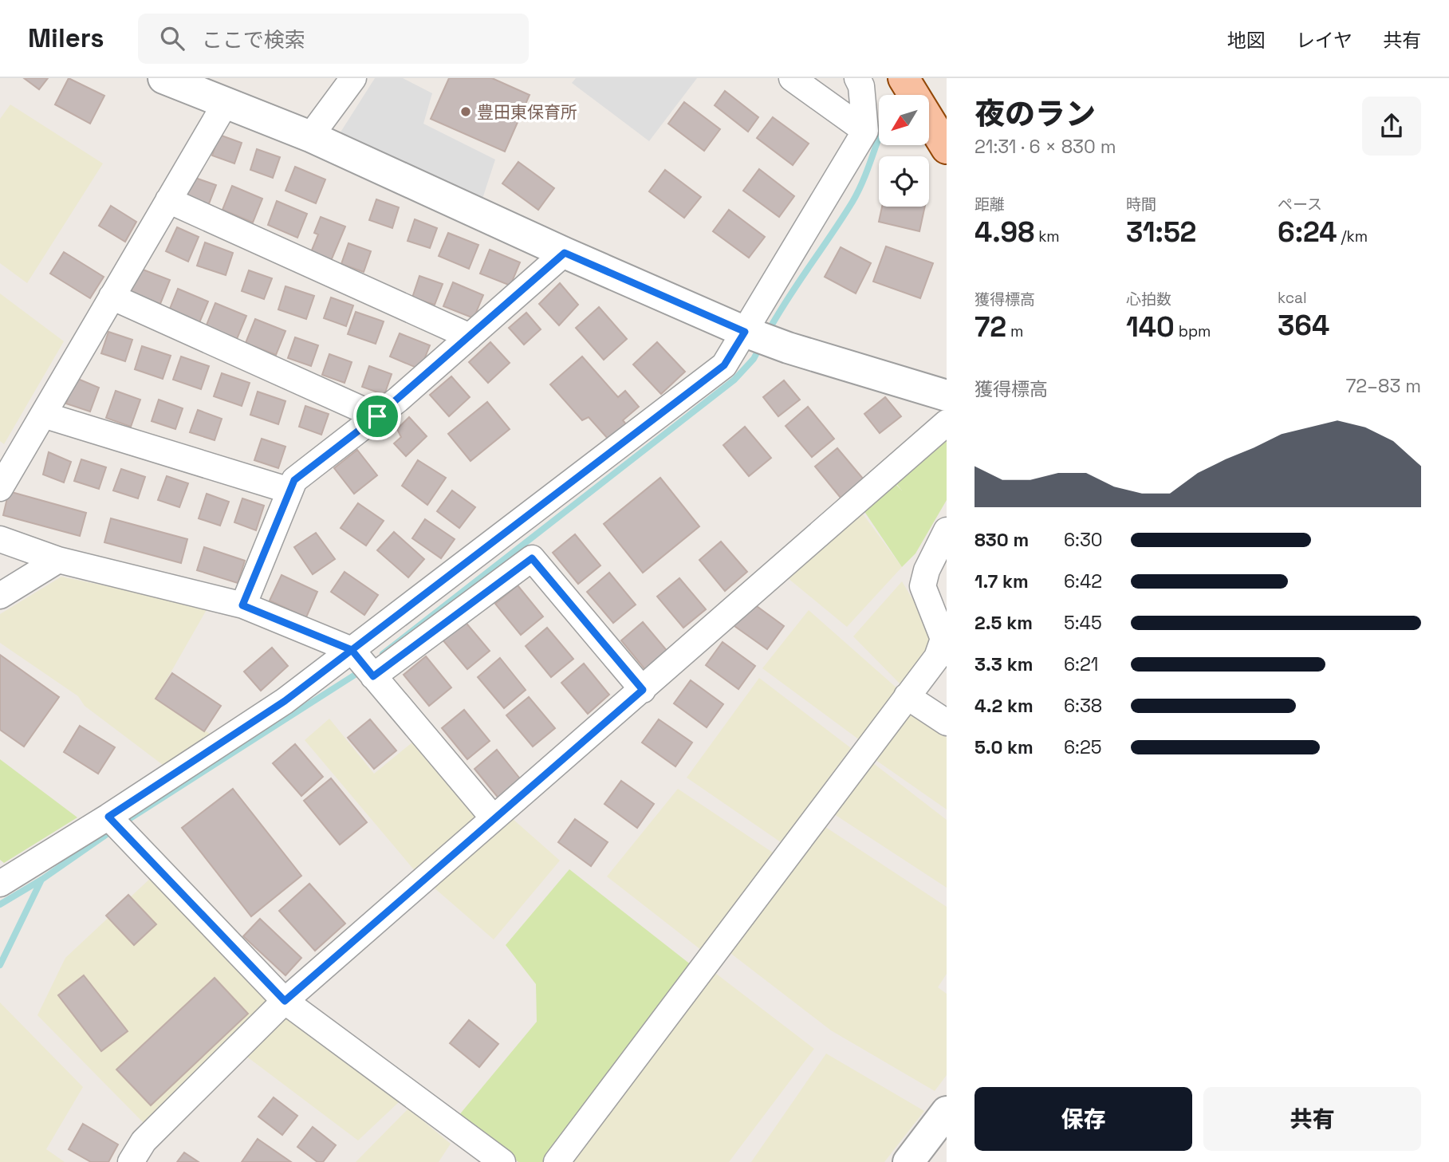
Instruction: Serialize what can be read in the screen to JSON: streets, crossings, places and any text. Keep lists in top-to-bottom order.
{
  "places": ["豊田東保育所"],
  "north": "bottom left",
  "page": {
    "header": "Milers",
    "search": "ここで検索",
    "nav": ["地図", "レイヤ", "共有"],
    "heading": ["夜のラン", "21:31 · 6 × 830 m"],
    "stats": [
      ["距離", "4.98 km"],
      ["時間", "31:52"],
      ["ペース", "6:24 /km"],
      ["獲得標高", "72 m"],
      ["心拍数", "140 bpm"],
      ["kcal", "364"]
    ],
    "chart": ["獲得標高", "72–83 m"],
    "list": [
      {
        "name": "830 m",
        "note": "6:30"
      },
      {
        "name": "1.7 km",
        "note": "6:42"
      },
      {
        "name": "2.5 km",
        "note": "5:45"
      },
      {
        "name": "3.3 km",
        "note": "6:21"
      },
      {
        "name": "4.2 km",
        "note": "6:38"
      },
      {
        "name": "5.0 km",
        "note": "6:25"
      }
    ],
    "buttons": ["保存", "共有"]
  }
}
